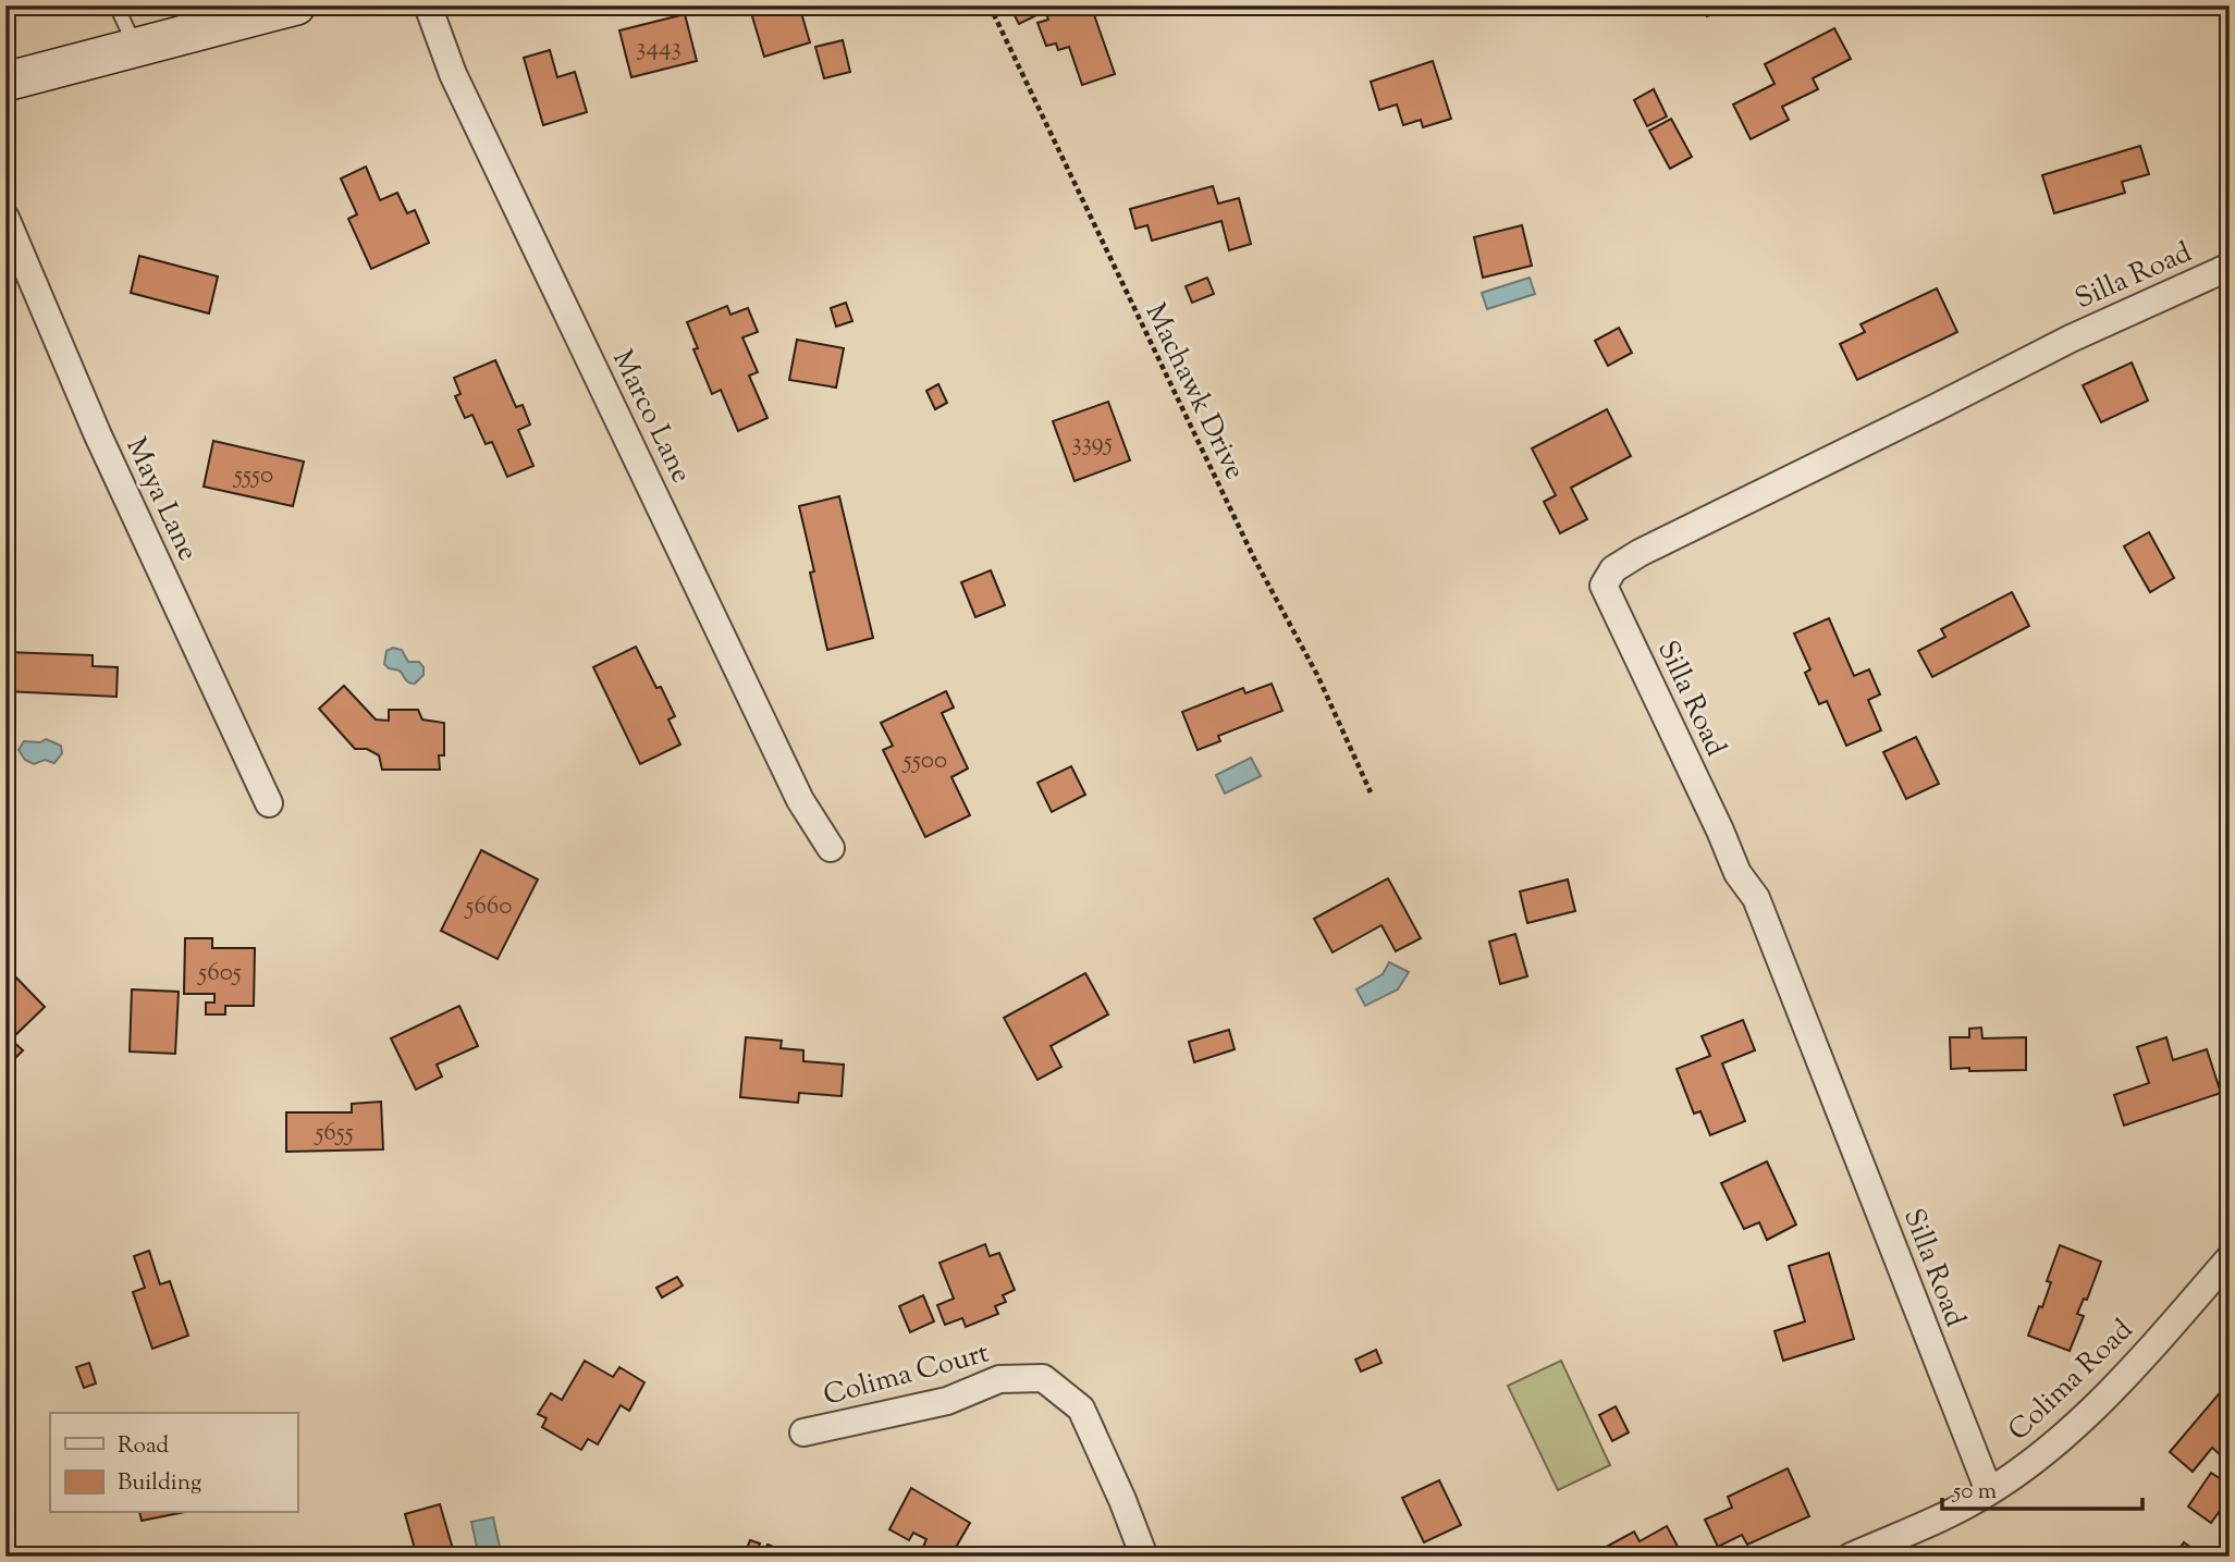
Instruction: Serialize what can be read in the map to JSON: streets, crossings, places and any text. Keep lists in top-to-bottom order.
{
  "streets": {
    "street": [
      "Silla Road",
      "Marco Lane",
      "Maya Lane",
      "Colima Court",
      "Colima Road"
    ],
    "path": ["Machawk Drive"]
  },
  "crossings": [
    ["Silla Road", "Colima Road"]
  ],
  "house_numbers": [
    "3443",
    "3395",
    "5550",
    "5500",
    "5660",
    "5605",
    "5655"
  ],
  "legend": ["Road", "Building"],
  "scale_bar": "50 m"
}
